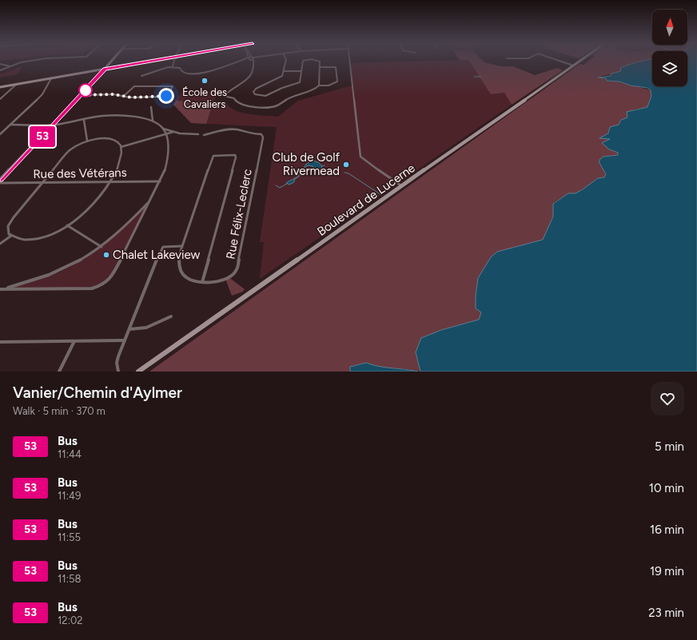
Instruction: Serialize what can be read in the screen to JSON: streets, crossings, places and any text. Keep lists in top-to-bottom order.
{
  "streets": {
    "main road": ["Boulevard de Lucerne"],
    "street": ["Rue des Vétérans", "Rue Félix-Leclerc"]
  },
  "places": ["École des Cavaliers", "Club de Golf Rivermead", "Chalet Lakeview"],
  "lines": ["bus line 53"],
  "north": "top",
  "page": {
    "on_map": "53",
    "heading": ["Vanier/Chemin d'Aylmer", "Walk · 5 min · 370 m"],
    "list": [
      {
        "mark": "53",
        "name": "Bus",
        "note": "11:44",
        "value": "5 min"
      },
      {
        "mark": "53",
        "name": "Bus",
        "note": "11:49",
        "value": "10 min"
      },
      {
        "mark": "53",
        "name": "Bus",
        "note": "11:55",
        "value": "16 min"
      },
      {
        "mark": "53",
        "name": "Bus",
        "note": "11:58",
        "value": "19 min"
      },
      {
        "mark": "53",
        "name": "Bus",
        "note": "12:02",
        "value": "23 min"
      }
    ]
  }
}
